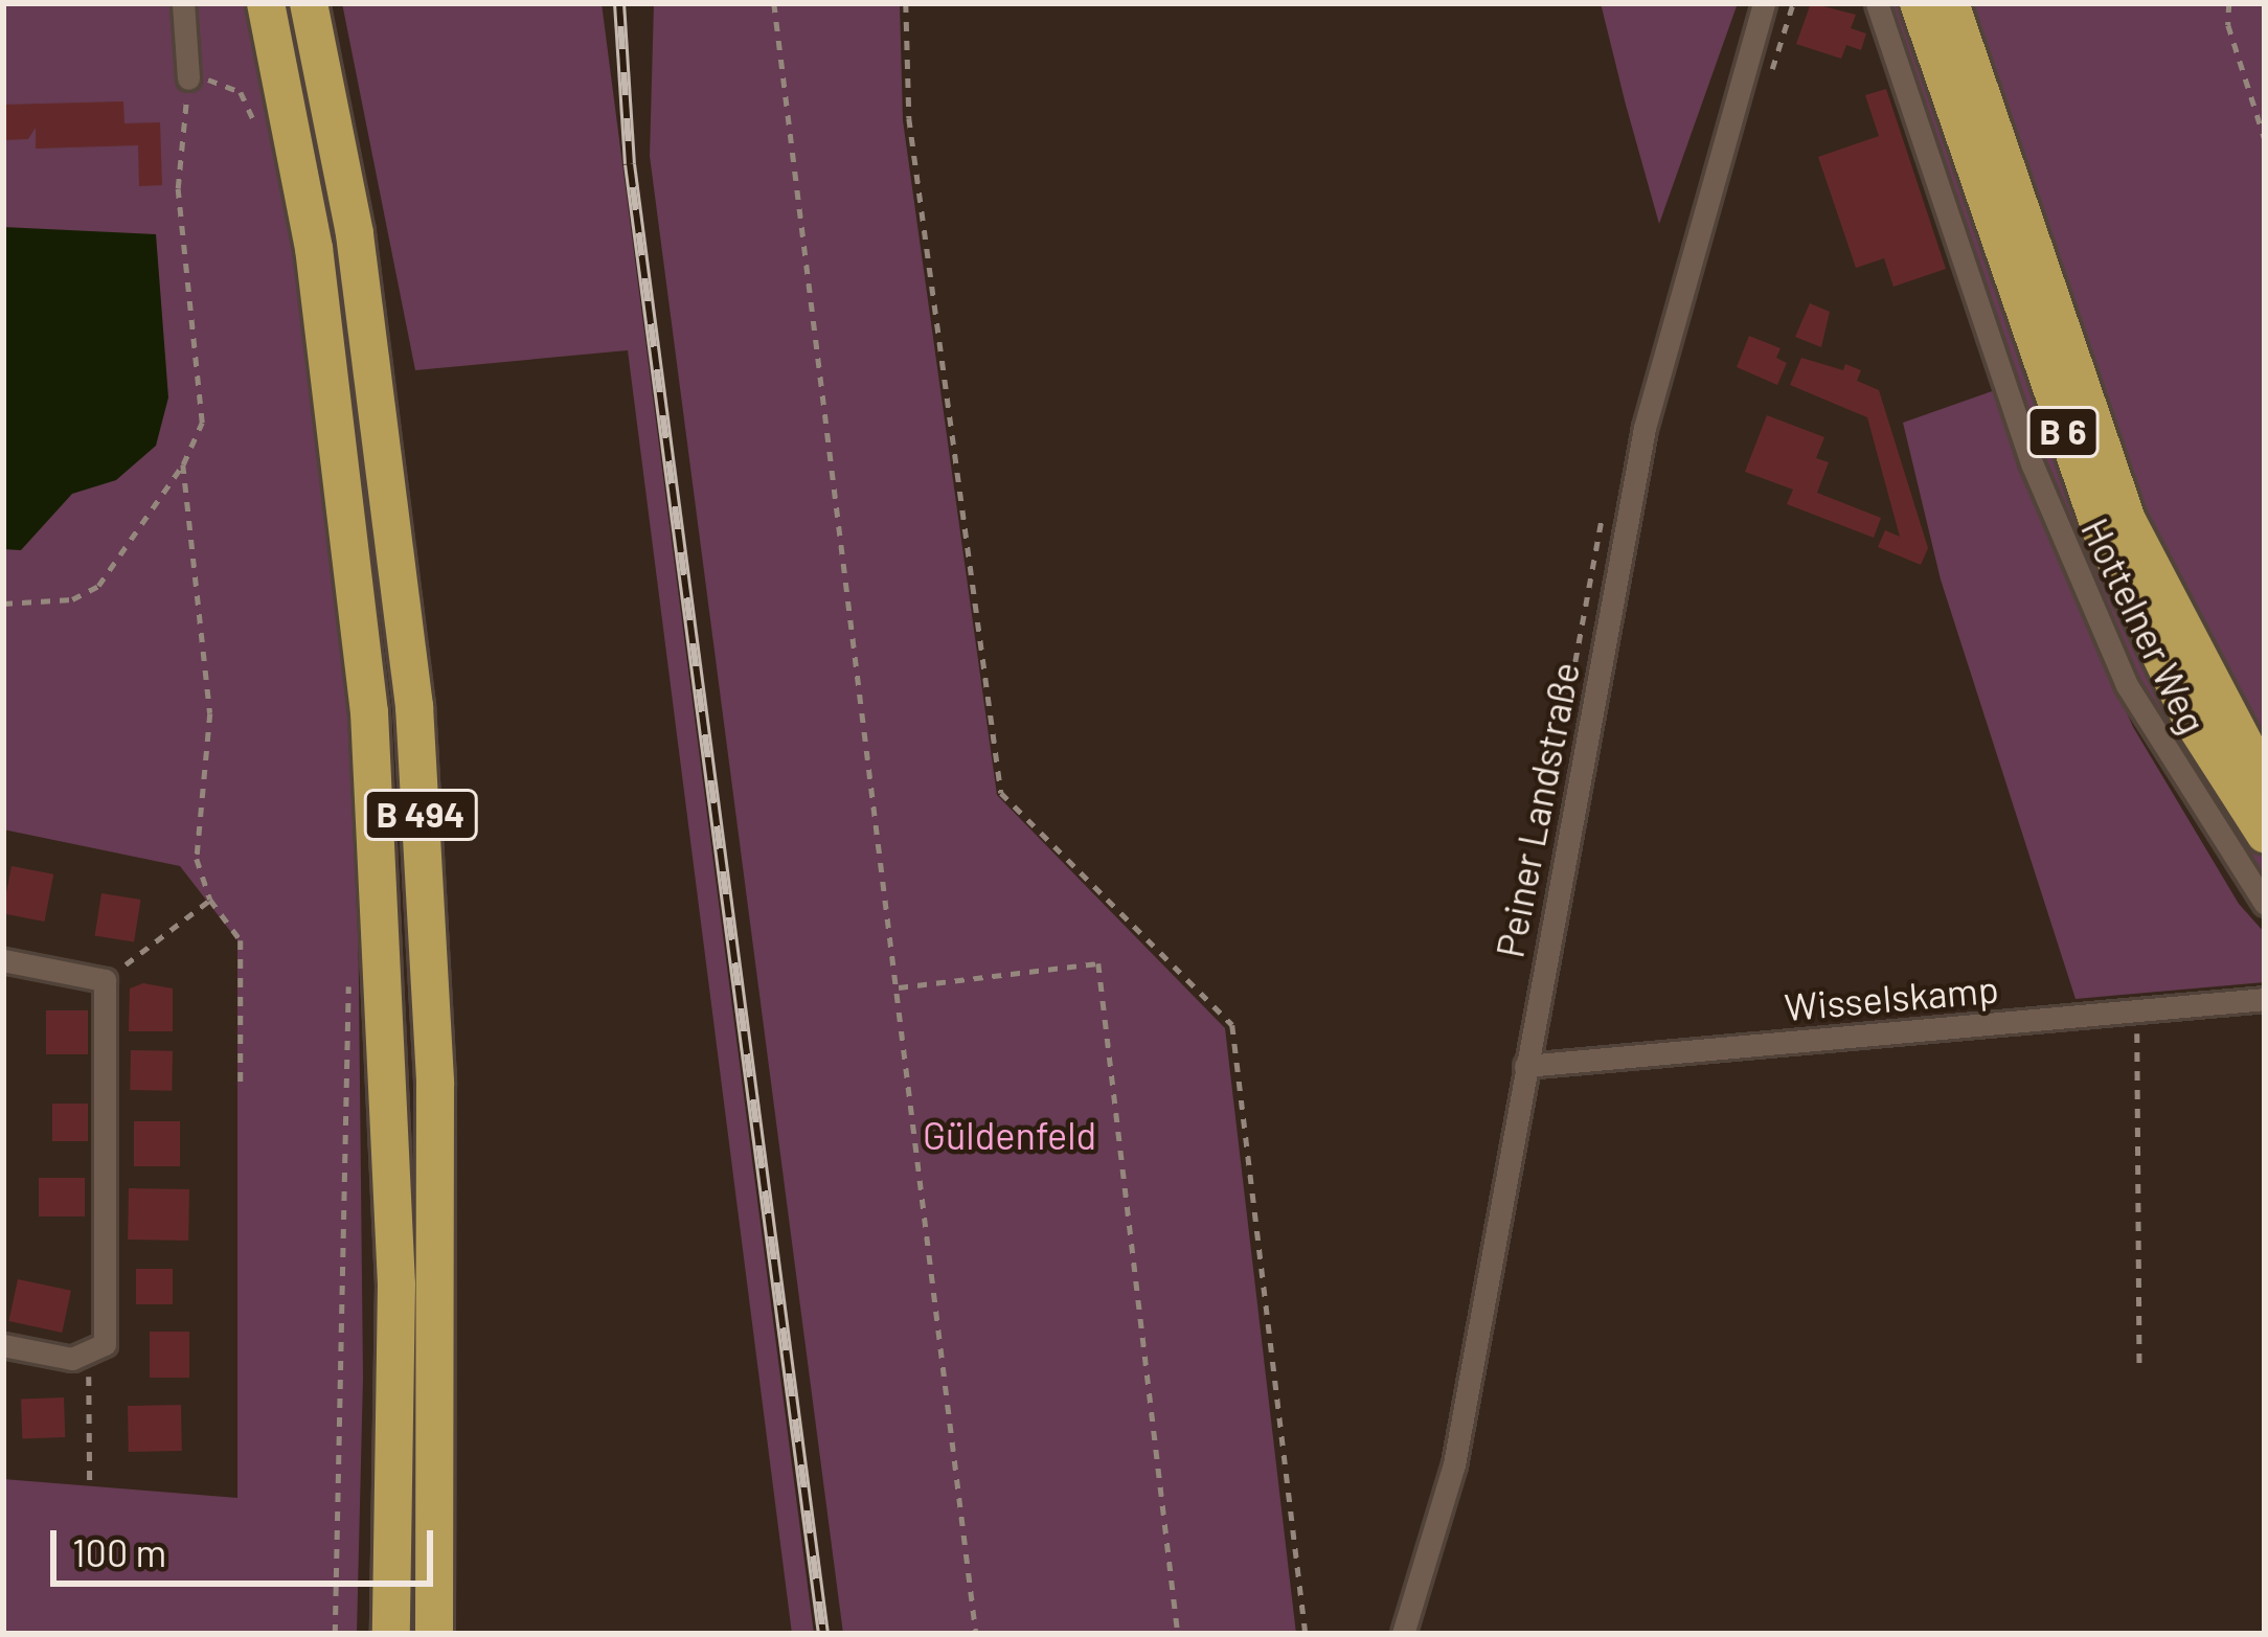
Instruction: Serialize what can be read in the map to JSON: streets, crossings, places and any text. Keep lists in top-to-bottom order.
{
  "streets": {
    "highway": ["B 6", "B 494"],
    "street": ["Hottelner Weg", "Peiner Landstraße", "Wisselskamp"]
  },
  "crossings": [
    ["Peiner Landstraße", "Wisselskamp"]
  ],
  "parks": ["Güldenfeld"],
  "scale_bar": "100 m"
}
